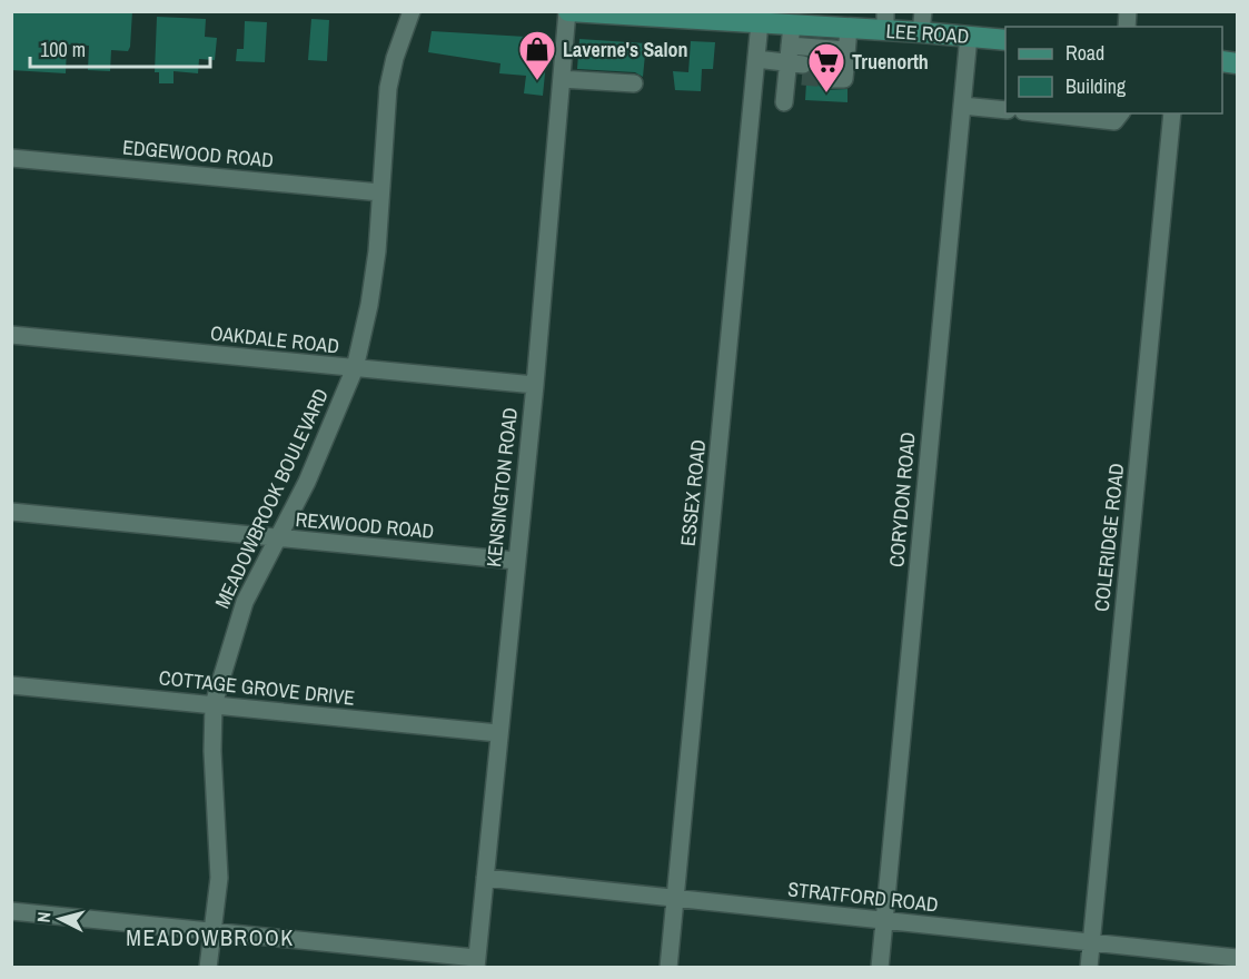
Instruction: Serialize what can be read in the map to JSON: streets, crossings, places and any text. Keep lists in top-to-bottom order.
{
  "streets": {
    "main road": ["LEE ROAD"],
    "street": [
      "EDGEWOOD ROAD",
      "OAKDALE ROAD",
      "KENSINGTON ROAD",
      "ESSEX ROAD",
      "MEADOWBROOK BOULEVARD",
      "CORYDON ROAD",
      "REXWOOD ROAD",
      "COLERIDGE ROAD",
      "COTTAGE GROVE DRIVE",
      "STRATFORD ROAD"
    ]
  },
  "crossings": [
    ["LEE ROAD", "KENSINGTON ROAD"],
    ["LEE ROAD", "ESSEX ROAD"],
    ["LEE ROAD", "CORYDON ROAD"],
    ["EDGEWOOD ROAD", "MEADOWBROOK BOULEVARD"],
    ["OAKDALE ROAD", "KENSINGTON ROAD"],
    ["OAKDALE ROAD", "MEADOWBROOK BOULEVARD"],
    ["KENSINGTON ROAD", "REXWOOD ROAD"],
    ["KENSINGTON ROAD", "COTTAGE GROVE DRIVE"],
    ["KENSINGTON ROAD", "STRATFORD ROAD"],
    ["ESSEX ROAD", "STRATFORD ROAD"],
    ["MEADOWBROOK BOULEVARD", "REXWOOD ROAD"],
    ["MEADOWBROOK BOULEVARD", "COTTAGE GROVE DRIVE"],
    ["CORYDON ROAD", "STRATFORD ROAD"],
    ["COLERIDGE ROAD", "STRATFORD ROAD"]
  ],
  "districts": ["MEADOWBROOK"],
  "places": {
    "shop": ["Laverne's Salon"],
    "supermarket": ["Truenorth"]
  },
  "legend": ["Road", "Building"],
  "scale_bar": "100 m",
  "north": "left"
}
